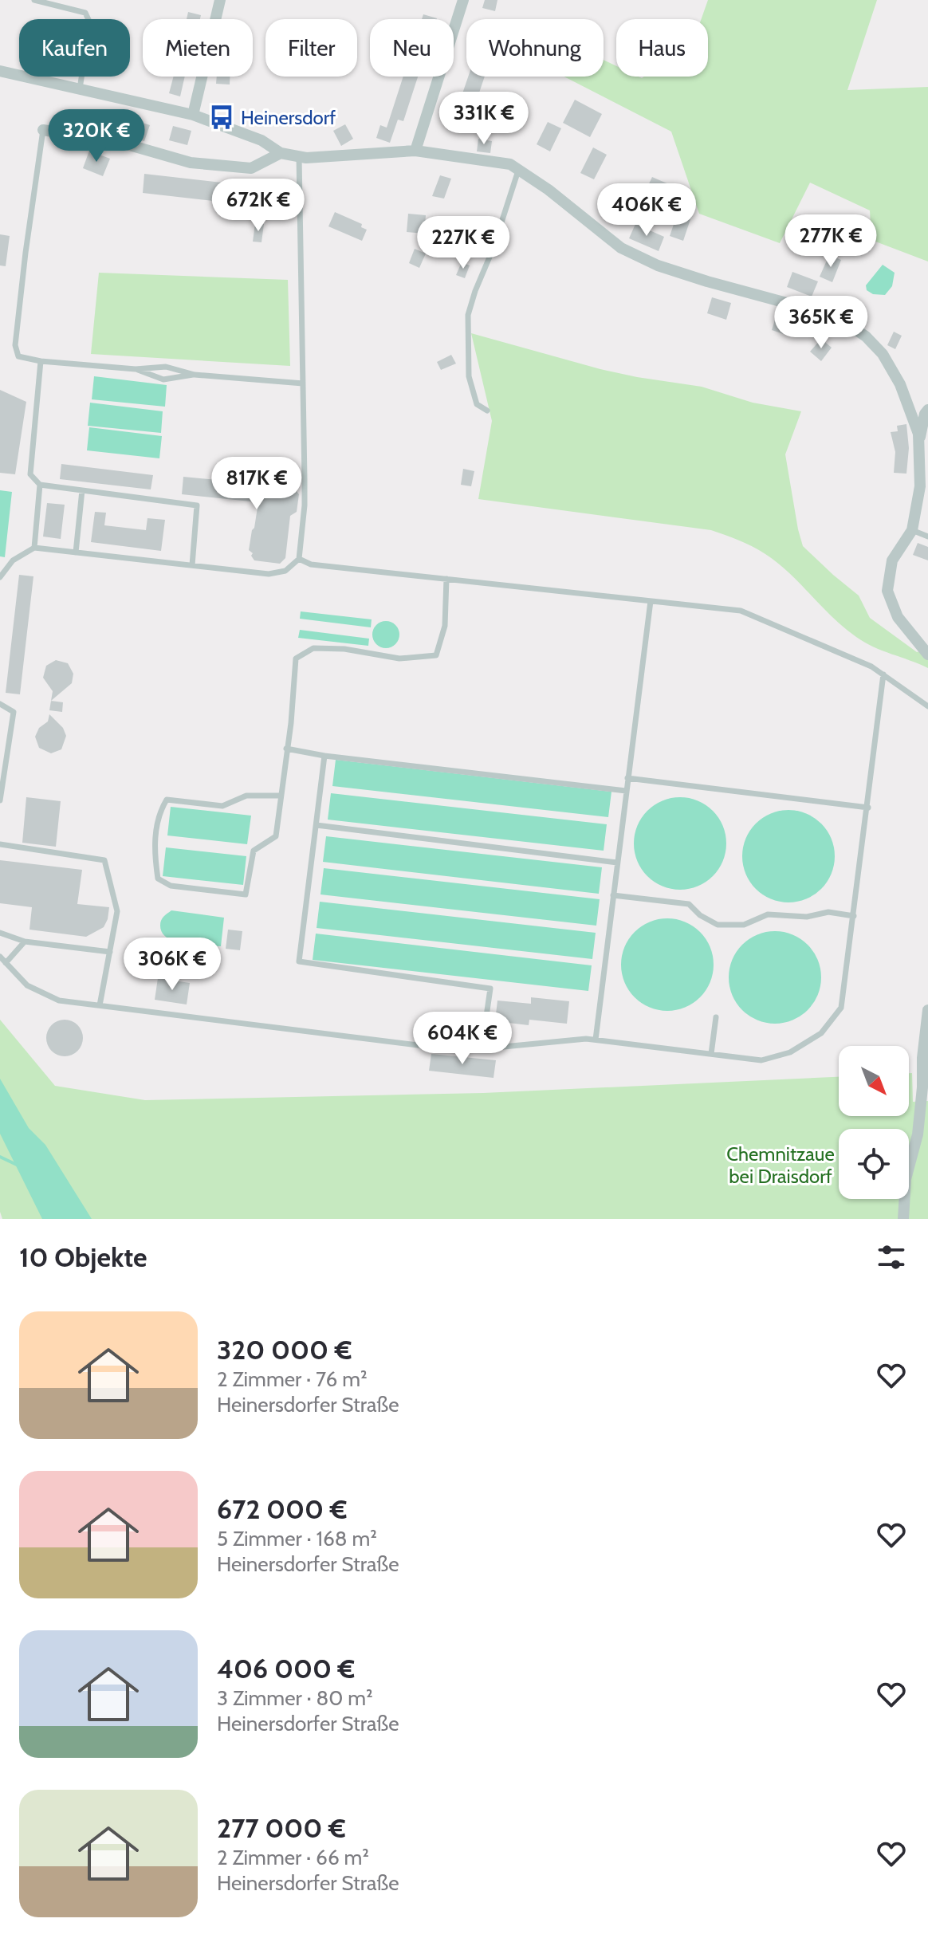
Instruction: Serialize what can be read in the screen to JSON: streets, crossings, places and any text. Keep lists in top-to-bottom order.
{
  "parks": ["Chemnitzaue bei Draisdorf"],
  "places": {
    "bus stop": ["Heinersdorf"]
  },
  "north": "bottom right",
  "page": {
    "chip": [
      "Kaufen",
      "Mieten",
      "Filter",
      "Neu",
      "Wohnung",
      "Haus"
    ],
    "price": [
      "331K €",
      "320K €",
      "672K €",
      "406K €",
      "277K €",
      "227K €",
      "365K €",
      "817K €",
      "306K €",
      "604K €"
    ],
    "heading": "10 Objekte",
    "list": [
      {
        "name": "320 000 €",
        "note": "2 Zimmer · 76 m² · Heinersdorfer Straße"
      },
      {
        "name": "672 000 €",
        "note": "5 Zimmer · 168 m² · Heinersdorfer Straße"
      },
      {
        "name": "406 000 €",
        "note": "3 Zimmer · 80 m² · Heinersdorfer Straße"
      },
      {
        "name": "277 000 €",
        "note": "2 Zimmer · 66 m² · Heinersdorfer Straße"
      }
    ]
  }
}
